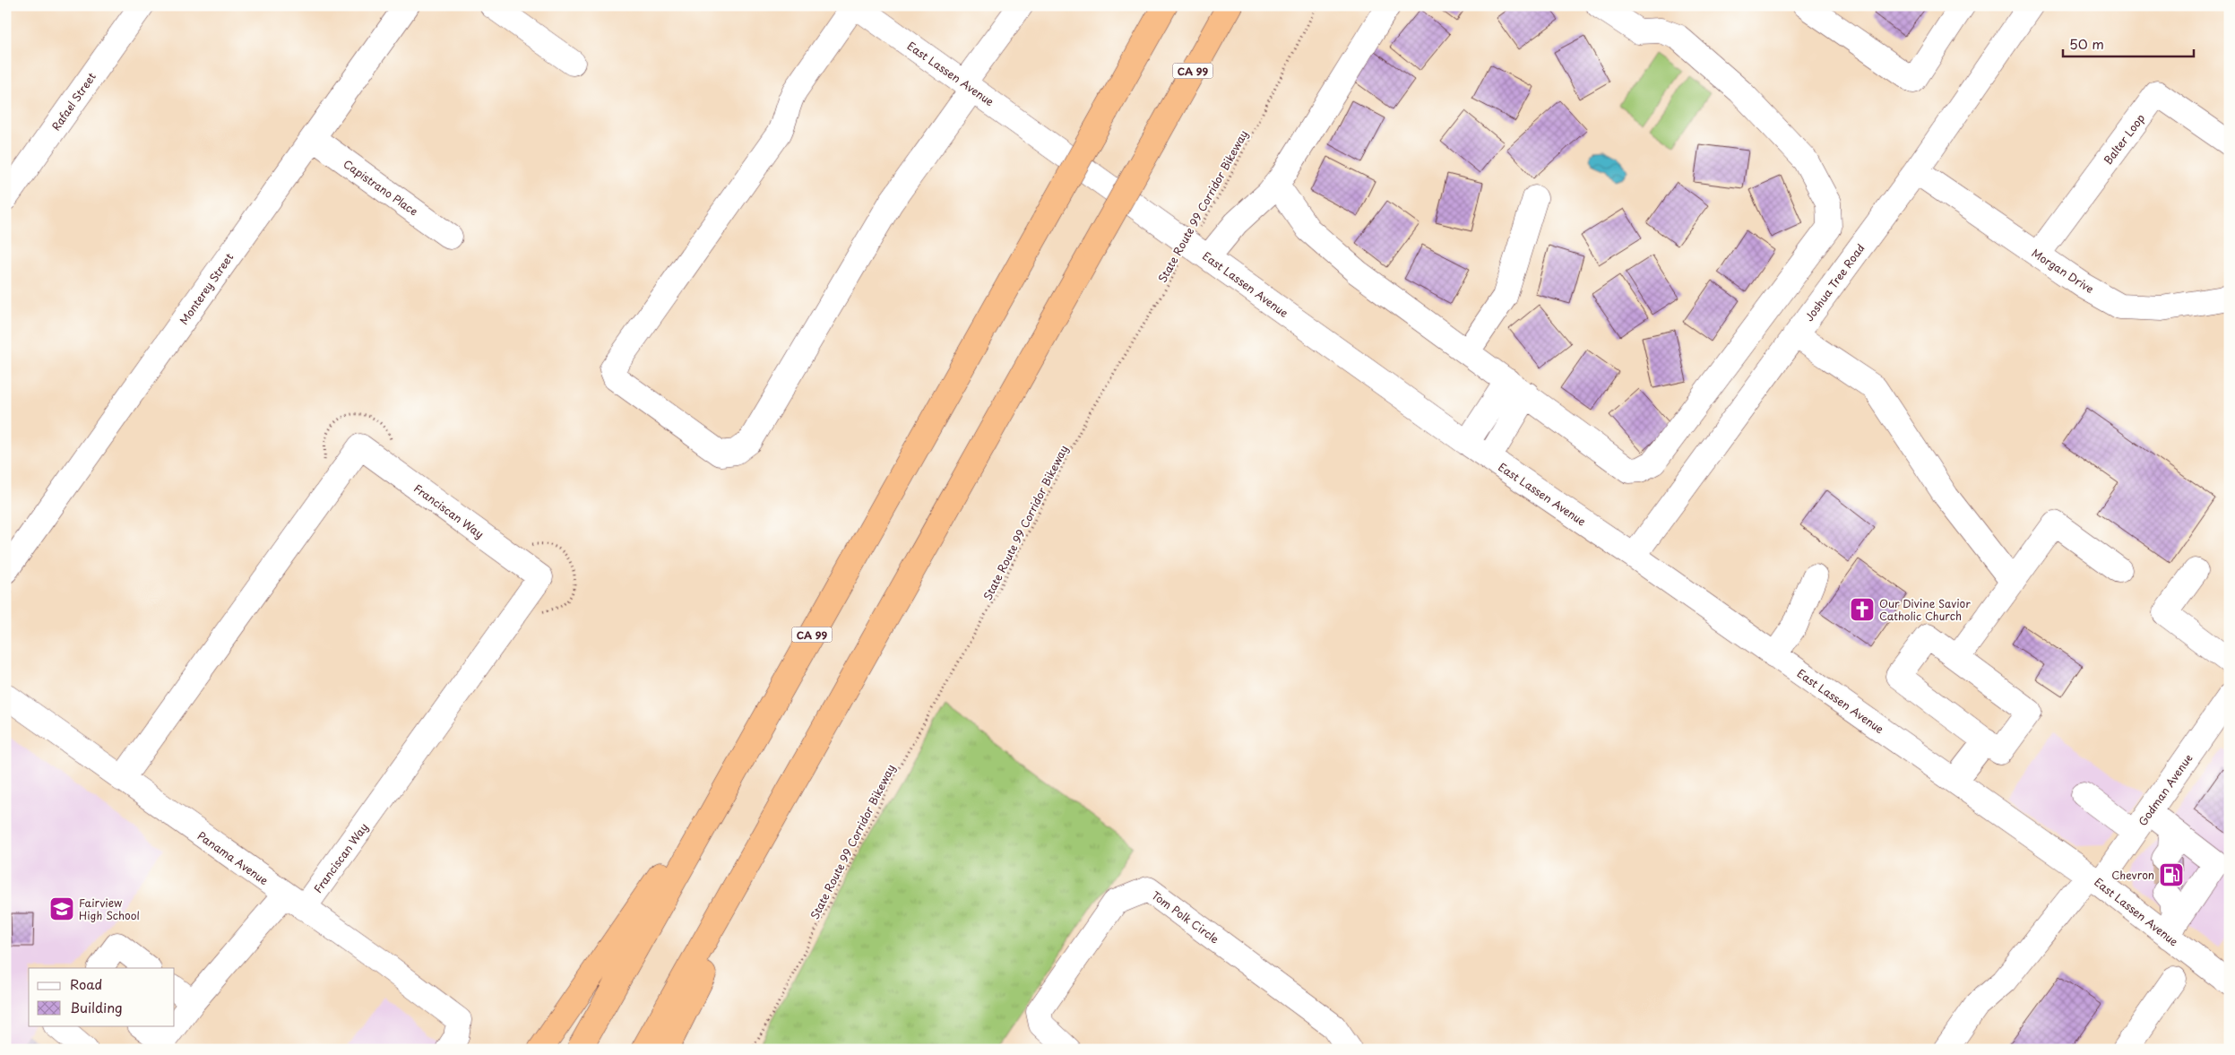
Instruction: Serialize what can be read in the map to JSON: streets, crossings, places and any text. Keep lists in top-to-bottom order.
{
  "streets": {
    "highway": ["CA 99"],
    "street": [
      "East Lassen Avenue",
      "Rafael Street",
      "Balter Loop",
      "Capistrano Place",
      "Morgan Drive",
      "Joshua Tree Road",
      "Monterey Street",
      "Franciscan Way",
      "Godman Avenue",
      "Panama Avenue",
      "Tom Polk Circle"
    ],
    "path": ["State Route 99 Corridor Bikeway"]
  },
  "crossings": [
    ["East Lassen Avenue", "State Route 99 Corridor Bikeway"],
    ["East Lassen Avenue", "Joshua Tree Road"],
    ["East Lassen Avenue", "Godman Avenue"],
    ["Balter Loop", "Morgan Drive"],
    ["Capistrano Place", "Monterey Street"],
    ["Morgan Drive", "Joshua Tree Road"],
    ["Franciscan Way", "Panama Avenue"]
  ],
  "places": {
    "church": ["Our Divine Savior Catholic Church"],
    "fuel station": ["Chevron"],
    "school or university": ["Fairview High School"]
  },
  "legend": ["Road", "Building"],
  "scale_bar": "50 m"
}
